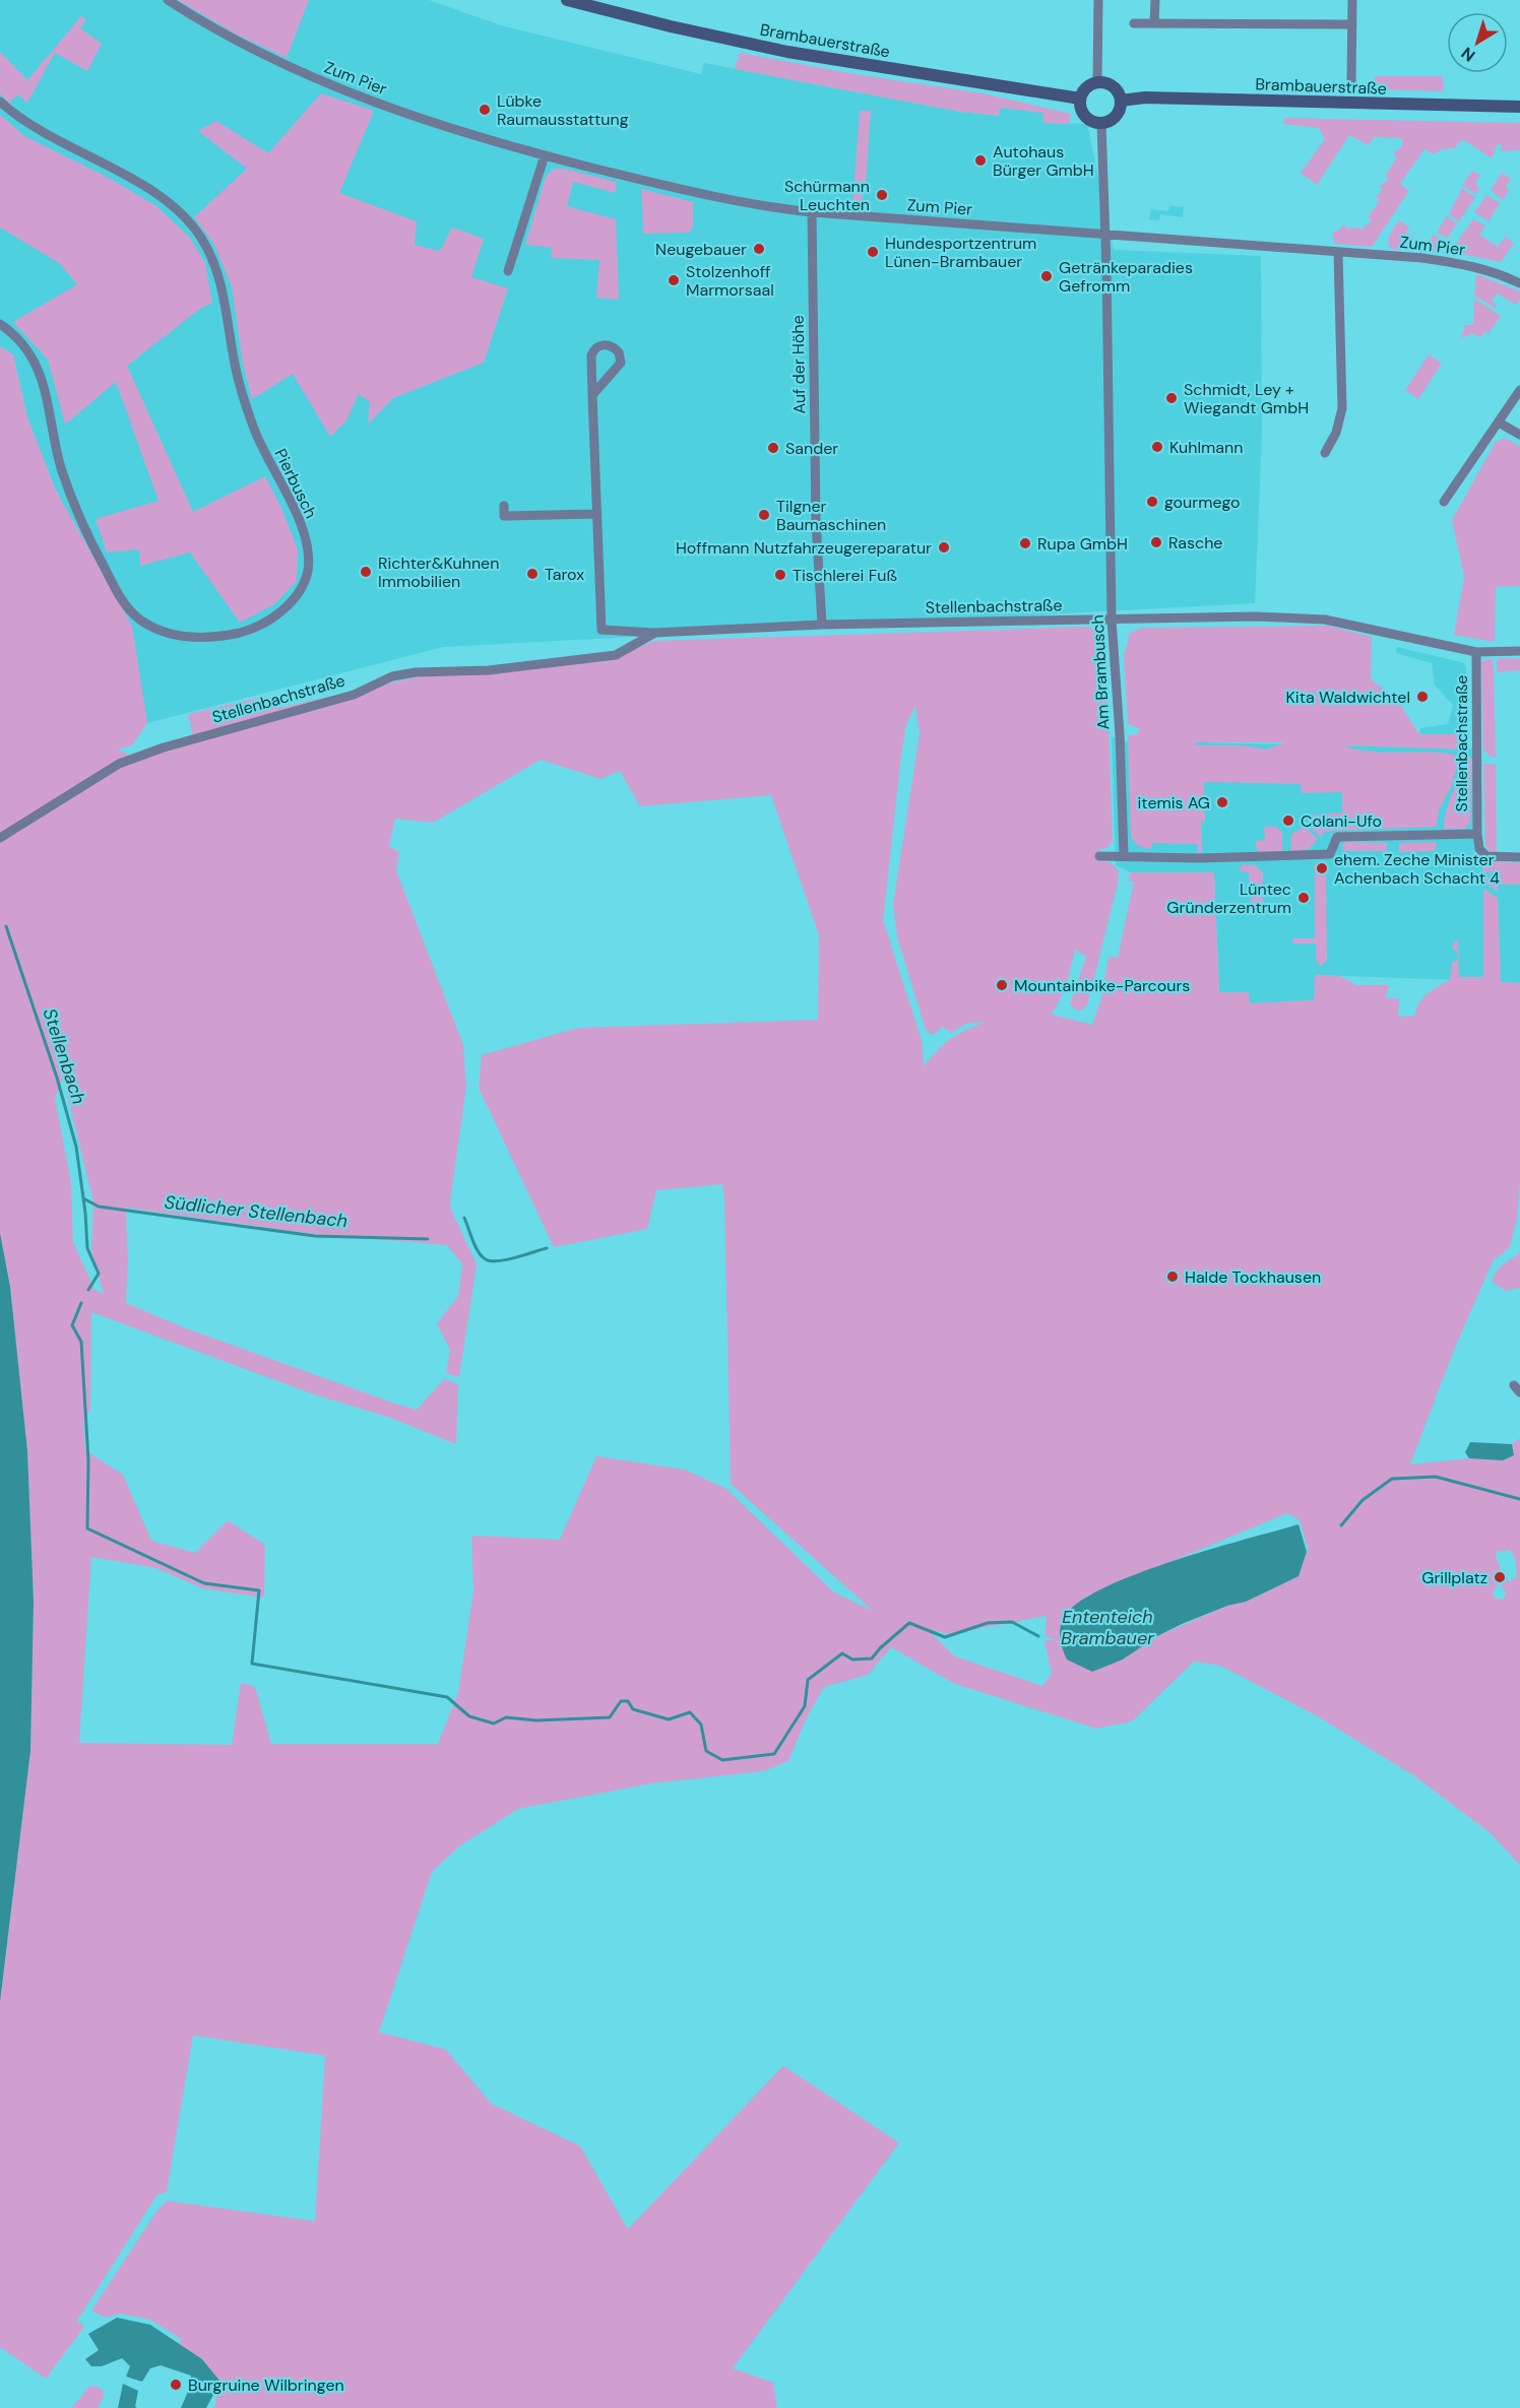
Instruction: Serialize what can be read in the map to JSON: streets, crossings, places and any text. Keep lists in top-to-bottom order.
{
  "streets": {
    "main road": ["Brambauerstraße"],
    "street": [
      "Zum Pier",
      "Auf der Höhe",
      "Pierbusch",
      "Stellenbachstraße",
      "Am Brambusch"
    ]
  },
  "crossings": [
    ["Brambauerstraße", "Am Brambusch"],
    ["Zum Pier", "Auf der Höhe"],
    ["Zum Pier", "Am Brambusch"],
    ["Auf der Höhe", "Stellenbachstraße"],
    ["Stellenbachstraße", "Am Brambusch"]
  ],
  "water": ["Stellenbach", "Südlicher Stellenbach", "Ententeich Brambauer"],
  "places": [
    "Lübke Raumausstattung",
    "Autohaus Bürger GmbH",
    "Schürmann Leuchten",
    "Neugebauer",
    "Hundesportzentrum Lünen-Brambauer",
    "Getränkeparadies Gefromm",
    "Stolzenhoff Marmorsaal",
    "Schmidt, Ley + Wiegandt GmbH",
    "Kuhlmann",
    "Sander",
    "gourmego",
    "Tilgner Baumaschinen",
    "Rasche",
    "Rupa GmbH",
    "Hoffmann Nutzfahrzeugereparatur",
    "Richter&Kuhnen Immobilien",
    "Tarox",
    "Tischlerei Fuß",
    "Kita Waldwichtel",
    "itemis AG",
    "Colani-Ufo",
    "ehem. Zeche Minister Achenbach Schacht 4",
    "Lüntec Gründerzentrum",
    "Mountainbike-Parcours",
    "Halde Tockhausen",
    "Grillplatz",
    "Burgruine Wilbringen"
  ],
  "north": "bottom left"
}
